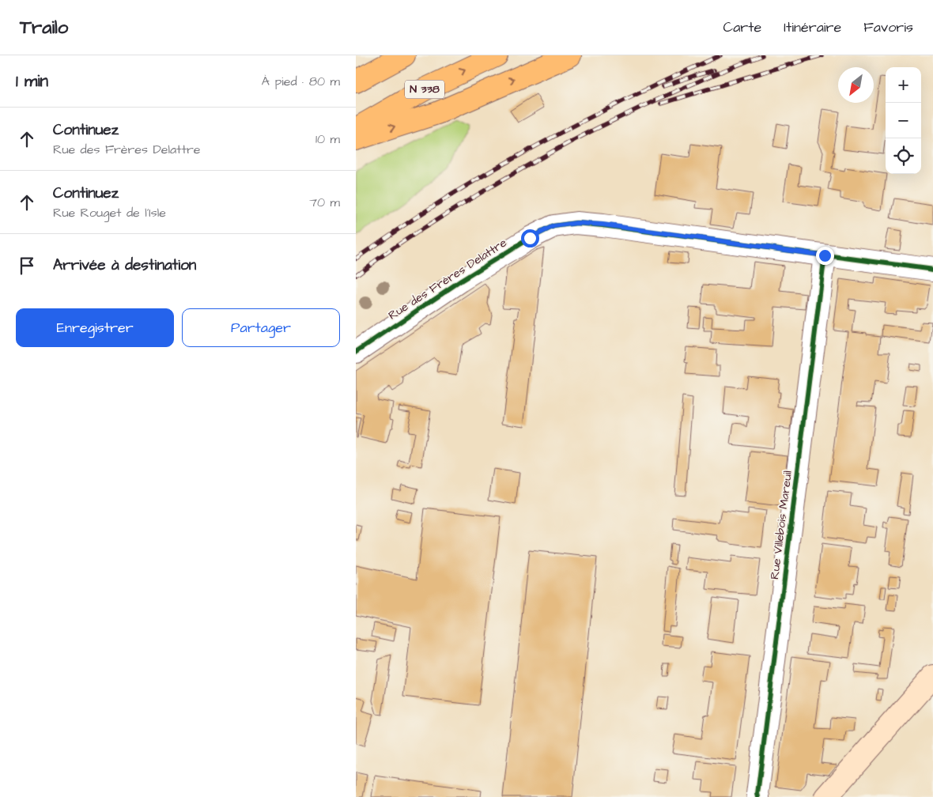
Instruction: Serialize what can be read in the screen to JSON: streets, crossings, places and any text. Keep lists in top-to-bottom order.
{
  "streets": {
    "highway": ["N 338"],
    "street": ["Rue des Frères Delattre", "Rue Villebois Mareuil"]
  },
  "crossings": [
    ["Rue des Frères Delattre", "Rue Villebois Mareuil"]
  ],
  "north": "bottom left",
  "page": {
    "header": "Trailo",
    "nav": ["Carte", "Itinéraire", "Favoris"],
    "heading": ["1 min", "À pied · 80 m"],
    "map_buttons": ["+", "−"],
    "list": [
      ["Continuez", "Rue des Frères Delattre", "10 m"],
      ["Continuez", "Rue Rouget de l'Isle", "70 m"],
      "Arrivée à destination"
    ],
    "buttons": ["Enregistrer", "Partager"]
  }
}
